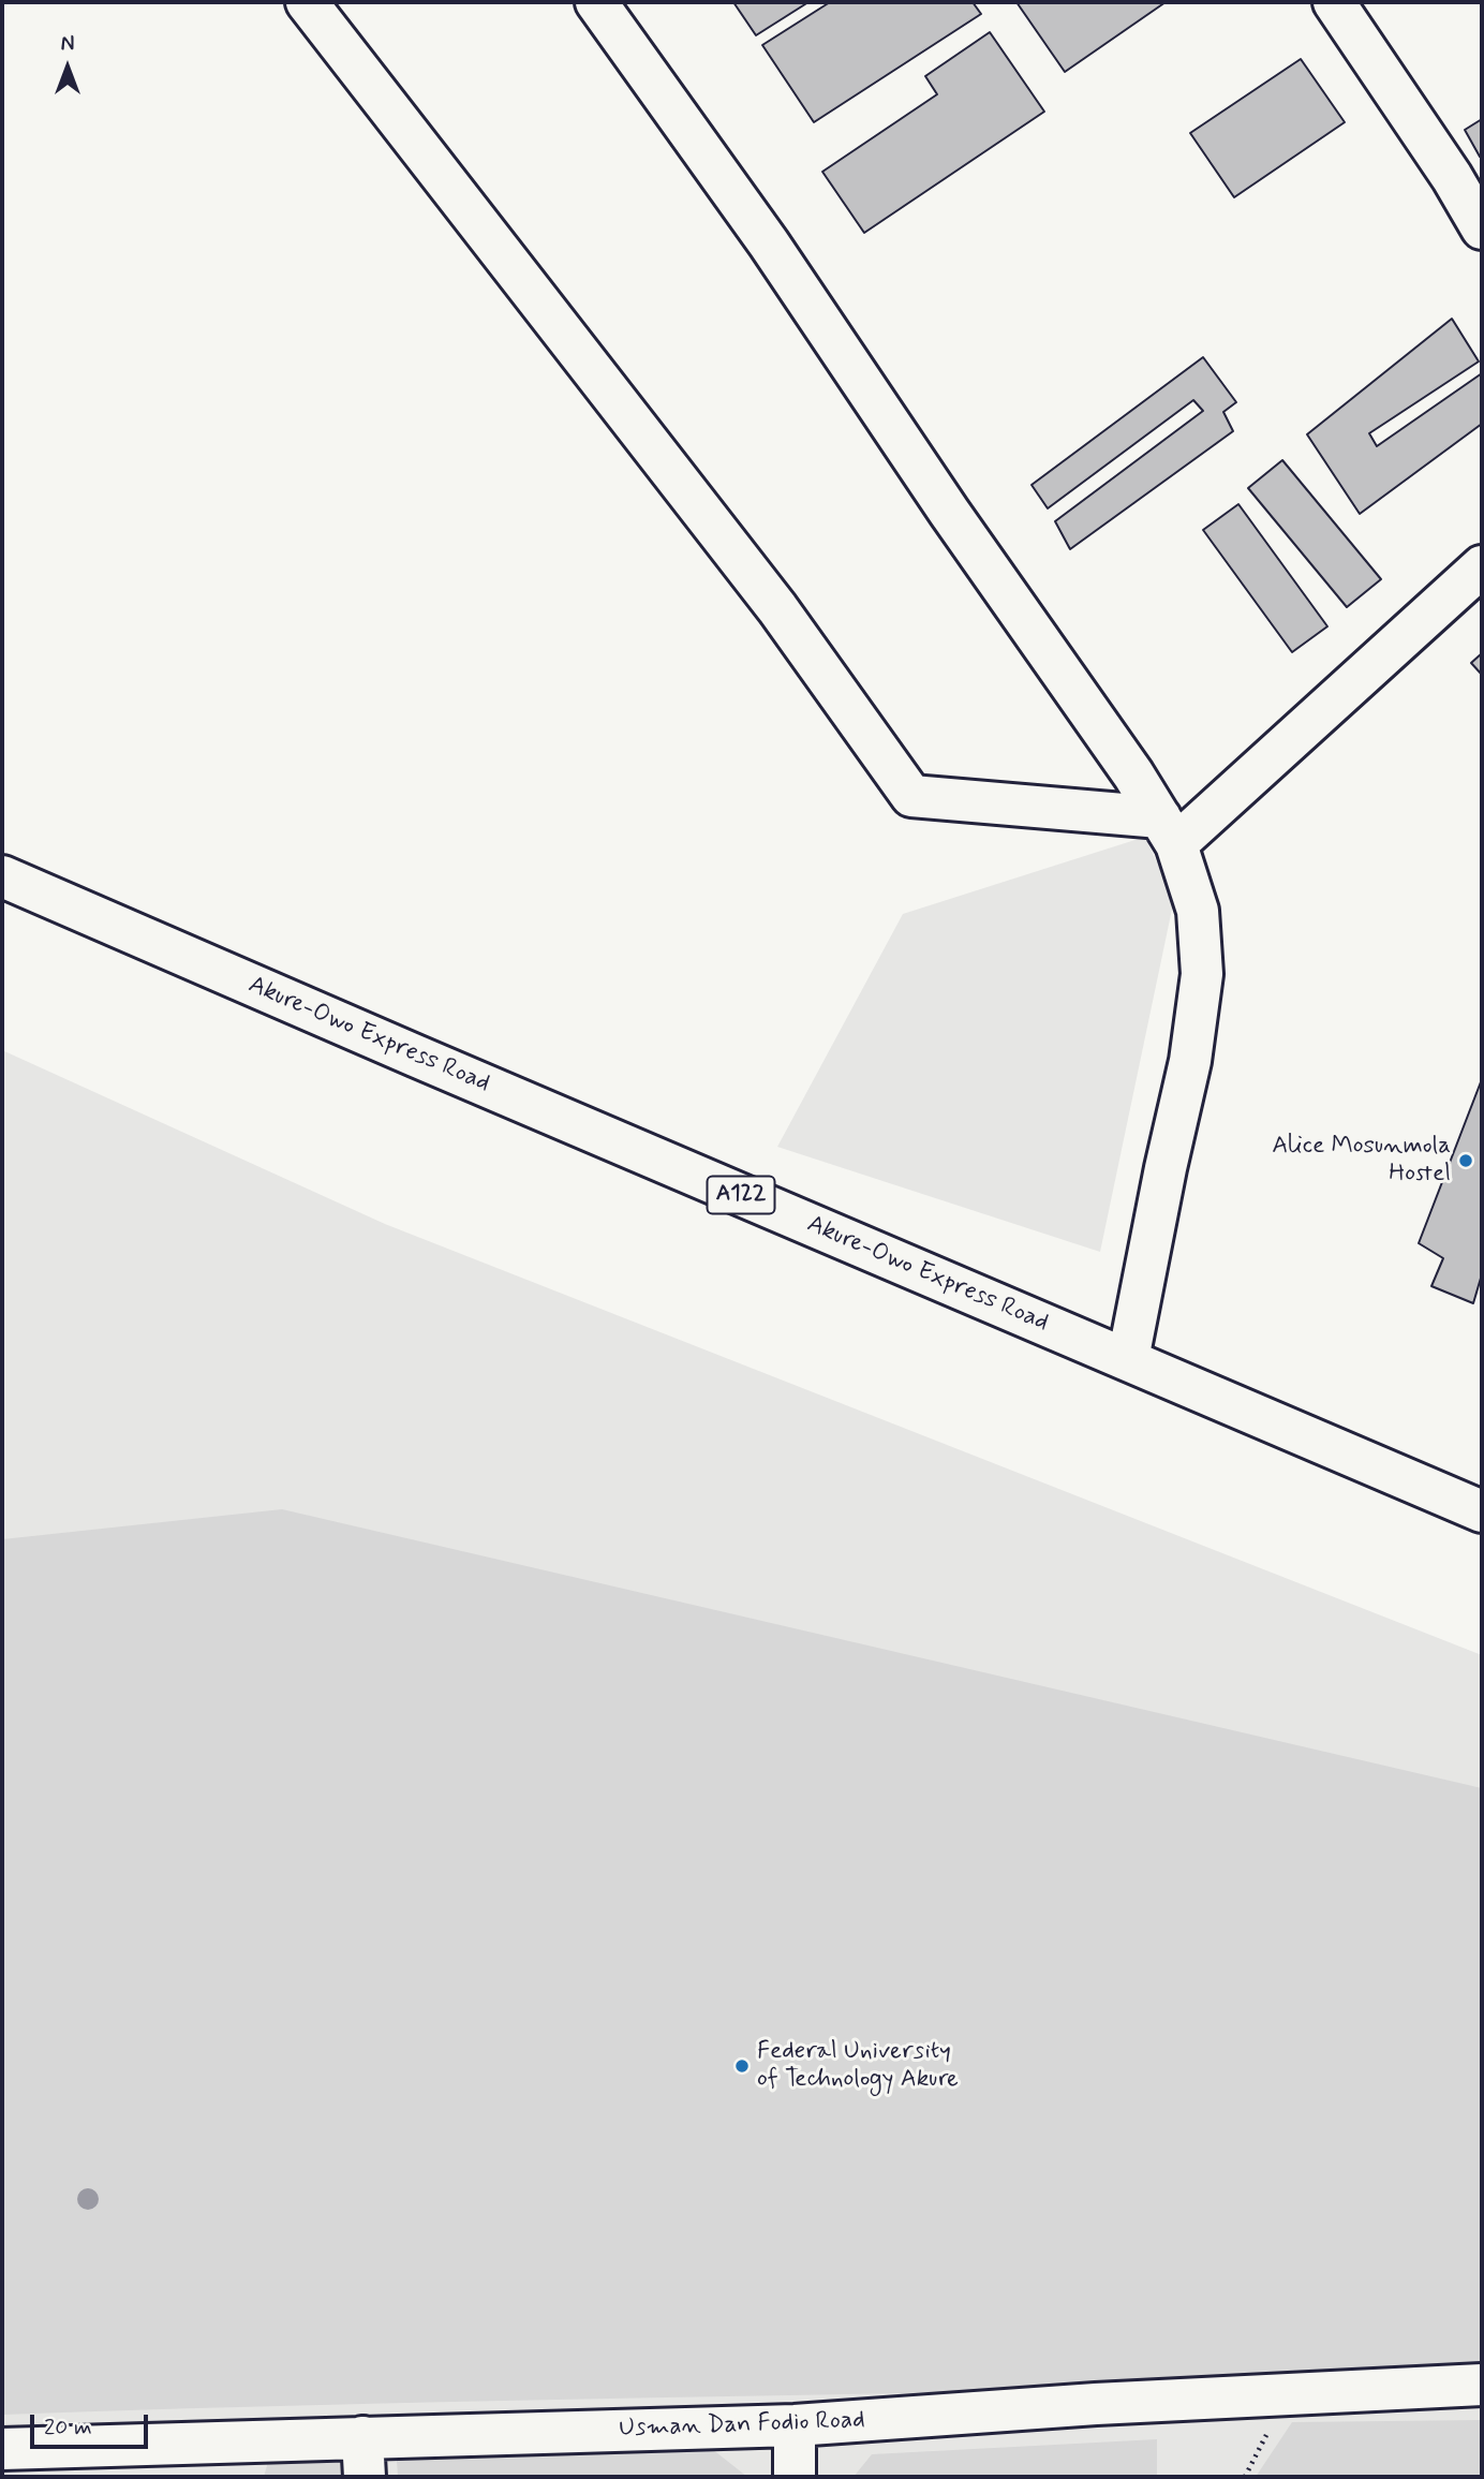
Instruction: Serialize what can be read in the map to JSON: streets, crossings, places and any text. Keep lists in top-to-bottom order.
{
  "streets": {
    "main road": ["Akure-Owo Express Road", "A122", "Usman Dan Fodio Road"]
  },
  "places": ["Alice Mosunmola Hostel", "Federal University of Technology Akure"],
  "scale_bar": "20 m",
  "north": "top"
}
